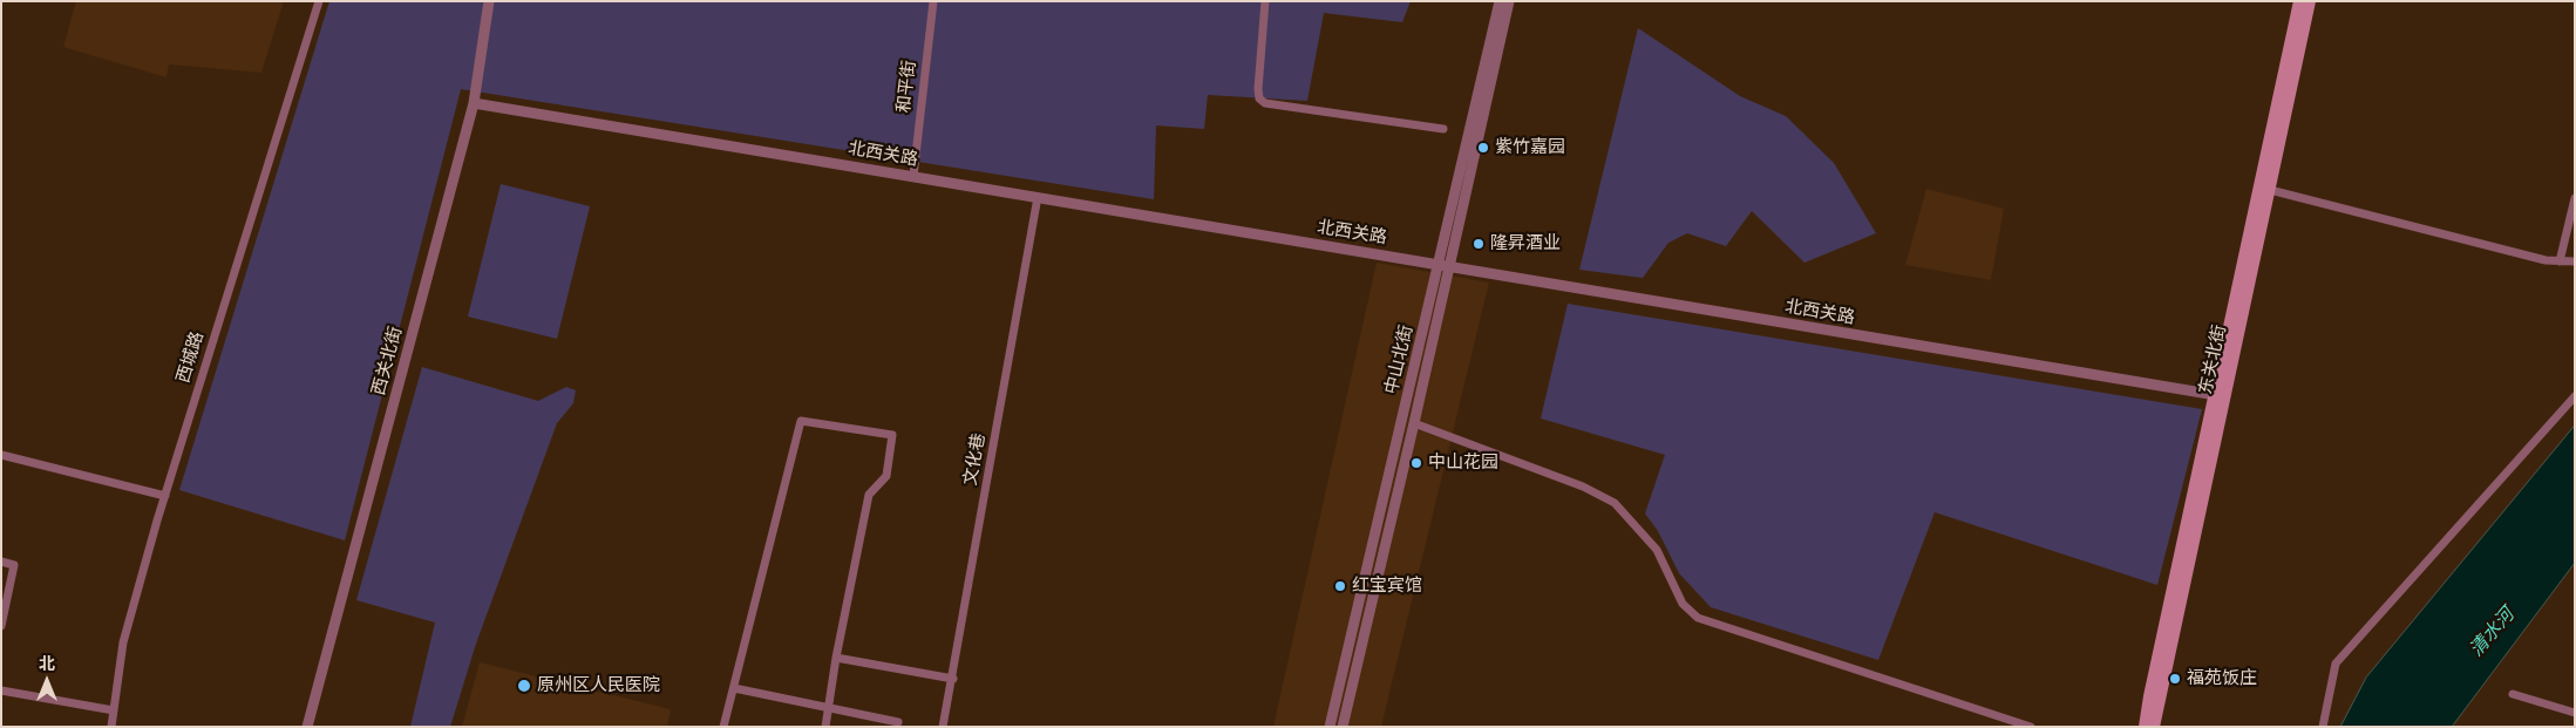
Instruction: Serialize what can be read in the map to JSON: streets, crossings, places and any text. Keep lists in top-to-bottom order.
{
  "streets": {
    "main road": ["东关北街"],
    "street": [
      "和平街",
      "北西关路",
      "西城路",
      "中山北街",
      "西关北街",
      "文化巷"
    ]
  },
  "crossings": [
    ["和平街", "北西关路"],
    ["北西关路", "中山北街"],
    ["北西关路", "东关北街"],
    ["北西关路", "西关北街"],
    ["北西关路", "文化巷"]
  ],
  "water": ["清水河"],
  "places": [
    "紫竹嘉园",
    "隆昇酒业",
    "中山花园",
    "红宝宾馆",
    "福苑饭庄",
    "原州区人民医院"
  ],
  "north": "top"
}
